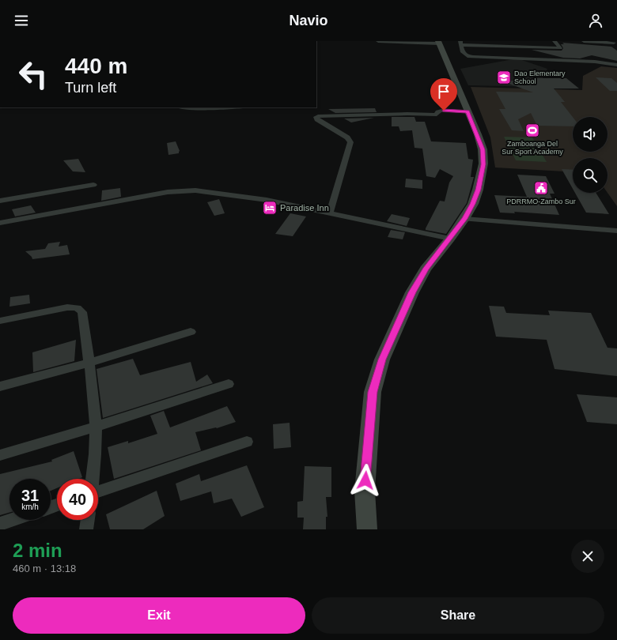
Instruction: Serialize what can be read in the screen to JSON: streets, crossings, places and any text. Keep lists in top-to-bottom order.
{
  "places": {
    "school or university": ["Dao Elementary School"],
    "sports": ["Zamboanga Del Sur Sport Academy"],
    "public building": ["PDRRMO-Zambo Sur"],
    "hotel": ["Paradise Inn"]
  },
  "page": {
    "header": "Navio",
    "turn": ["440 m", "Turn left"],
    "speed": "31 km/h",
    "limit": "40",
    "heading": ["2 min", "460 m · 13:18"],
    "buttons": ["Exit", "Share"]
  }
}
